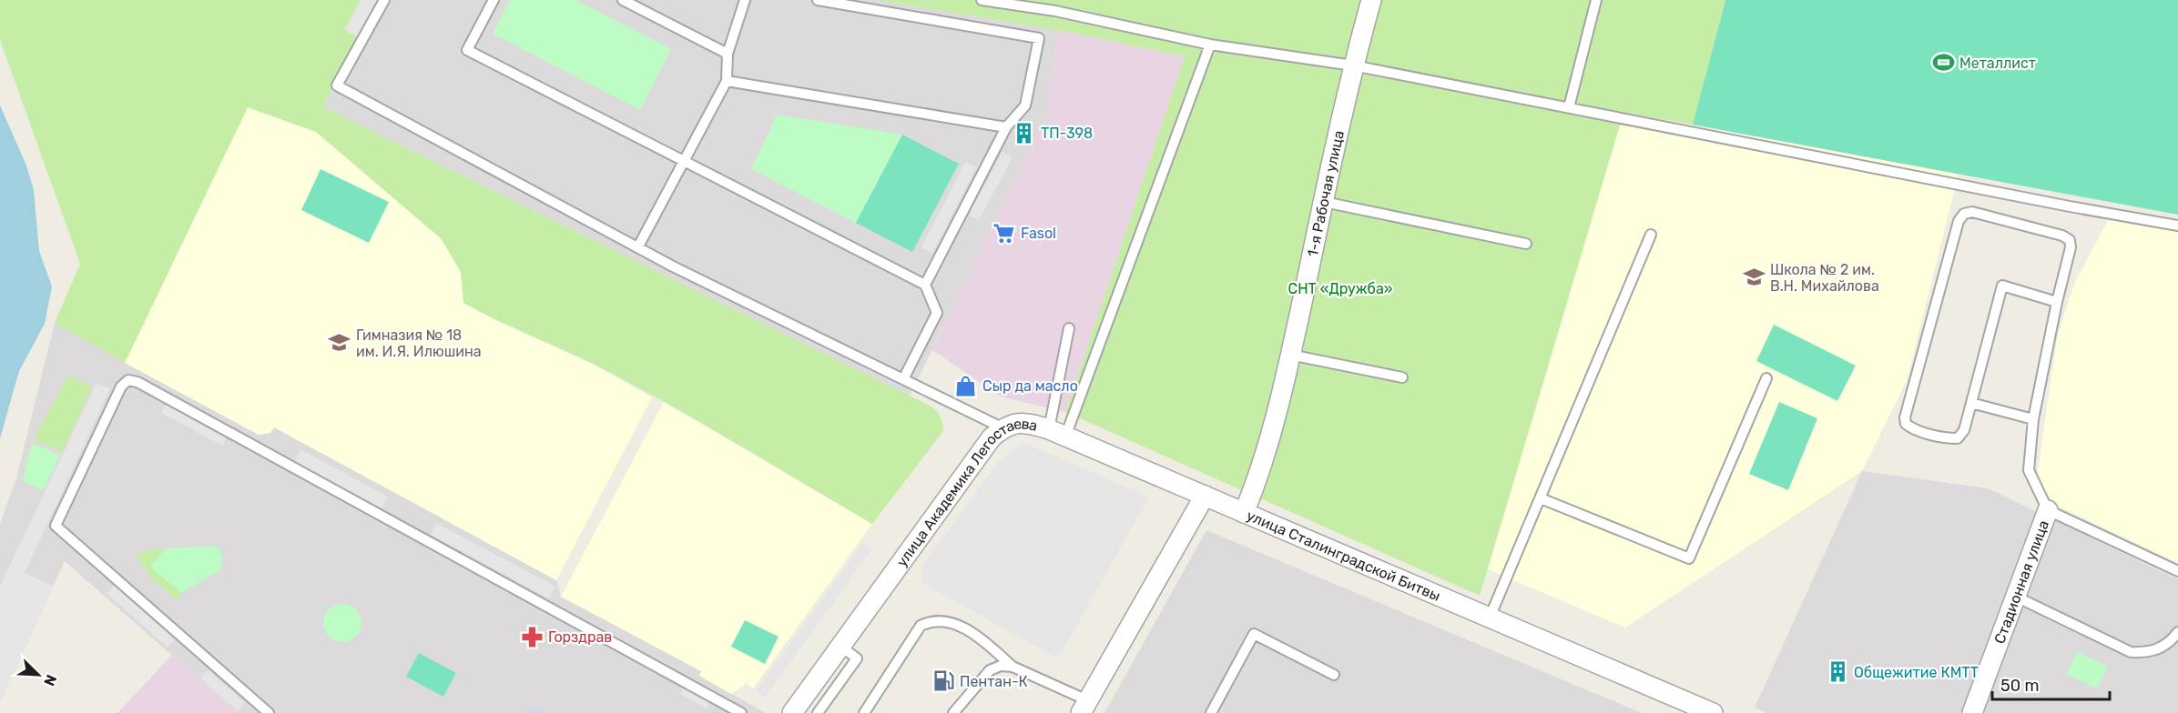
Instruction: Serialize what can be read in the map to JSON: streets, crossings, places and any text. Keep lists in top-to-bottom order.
{
  "streets": {
    "street": [
      "1-я Рабочая улица",
      "улица Академика Легостаева",
      "улица Сталинградской Битвы",
      "Стадионная улица"
    ]
  },
  "crossings": [
    ["1-я Рабочая улица", "улица Сталинградской Битвы"],
    ["улица Академика Легостаева", "улица Сталинградской Битвы"]
  ],
  "parks": ["СНТ «Дружба»"],
  "places": {
    "sports": ["Металлист"],
    "building": ["ТП-398", "Общежитие КМТТ"],
    "supermarket": ["Fasol"],
    "school or university": ["Школа № 2 им. В.Н. Михайлова", "Гимназия № 18 им. И.Я. Илюшина"],
    "shop": ["Сыр да масло"],
    "pharmacy": ["Горздрав"],
    "fuel station": ["Пентан-К"]
  },
  "scale_bar": "50 m",
  "north": "bottom right"
}
